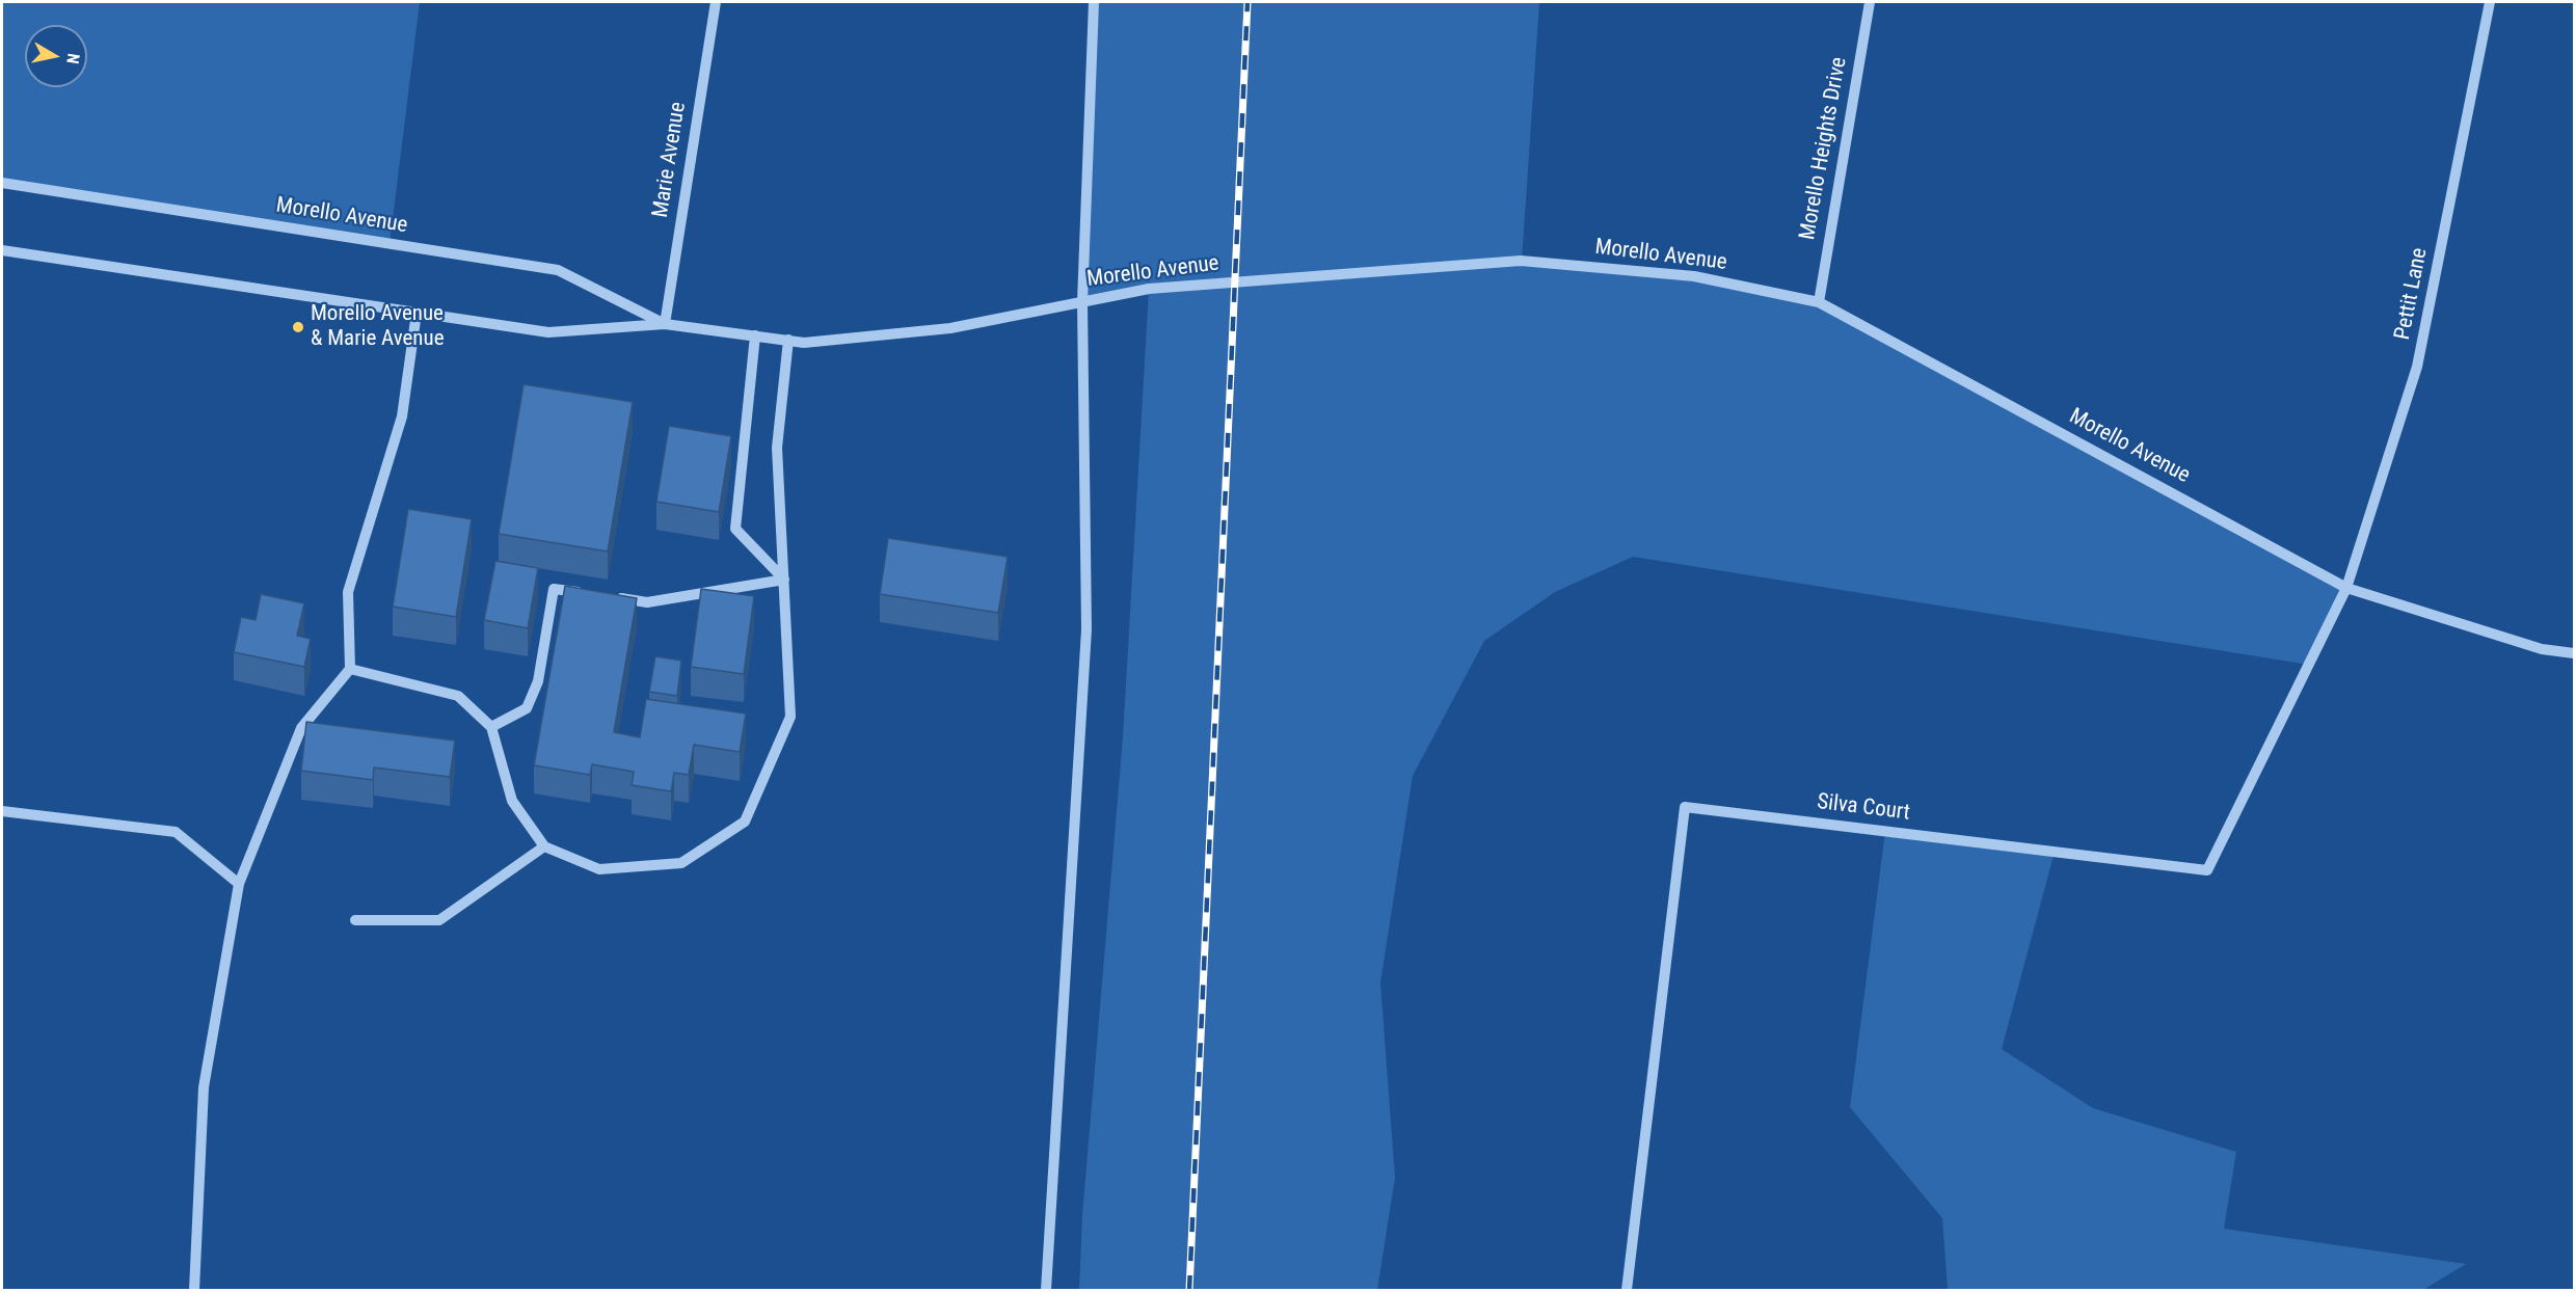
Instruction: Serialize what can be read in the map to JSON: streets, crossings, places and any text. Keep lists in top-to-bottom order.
{
  "streets": {
    "street": [
      "Morello Heights Drive",
      "Marie Avenue",
      "Morello Avenue",
      "Pettit Lane",
      "Silva Court"
    ]
  },
  "crossings": [
    ["Morello Heights Drive", "Morello Avenue"],
    ["Marie Avenue", "Morello Avenue"],
    ["Morello Avenue", "Pettit Lane"],
    ["Morello Avenue", "Silva Court"],
    ["Pettit Lane", "Silva Court"]
  ],
  "places": ["Morello Avenue & Marie Avenue"],
  "north": "right"
}
